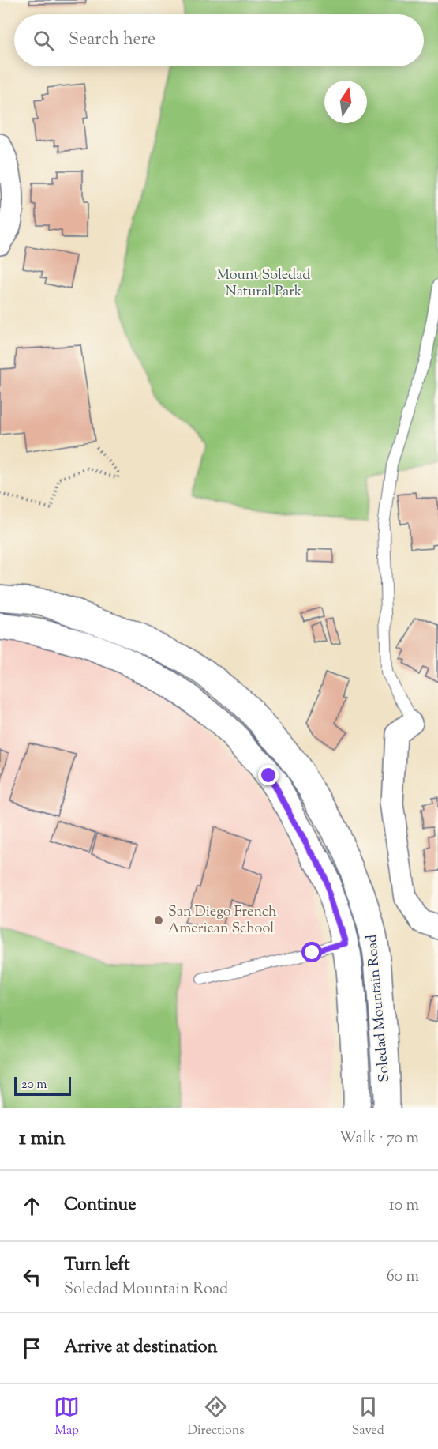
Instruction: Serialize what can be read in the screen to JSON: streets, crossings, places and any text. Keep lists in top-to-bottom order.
{
  "streets": {
    "main road": ["Soledad Mountain Road"]
  },
  "parks": ["Mount Soledad Natural Park"],
  "places": ["San Diego French American School"],
  "scale_bar": "20 m",
  "north": "top",
  "page": {
    "search": "Search here",
    "scale": "20 m",
    "heading": ["1 min", "Walk · 70 m"],
    "list": [
      ["Continue", "10 m"],
      ["Turn left", "Soledad Mountain Road", "60 m"],
      "Arrive at destination"
    ],
    "nav": ["Map", "Directions", "Saved"]
  }
}
